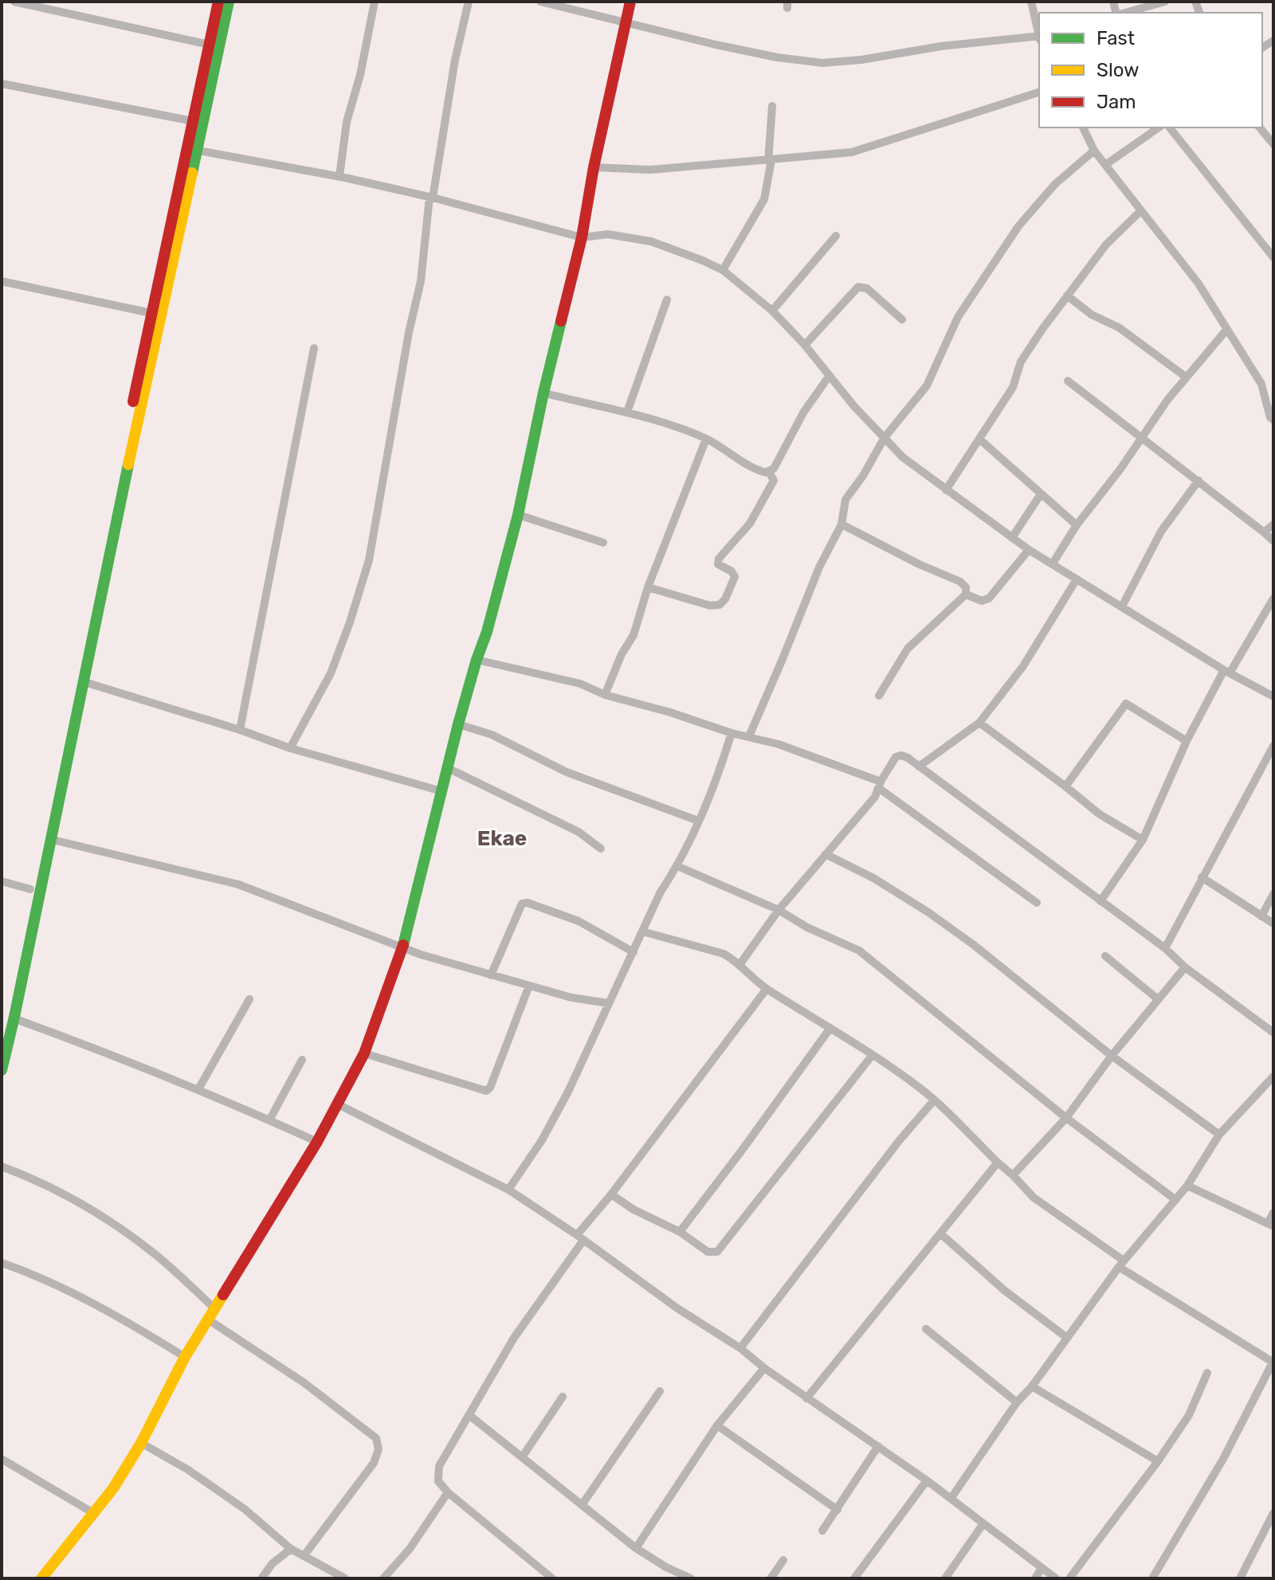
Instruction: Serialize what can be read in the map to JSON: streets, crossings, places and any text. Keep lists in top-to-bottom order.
{
  "districts": ["Ekae"],
  "legend": ["Fast", "Slow", "Jam"]
}
